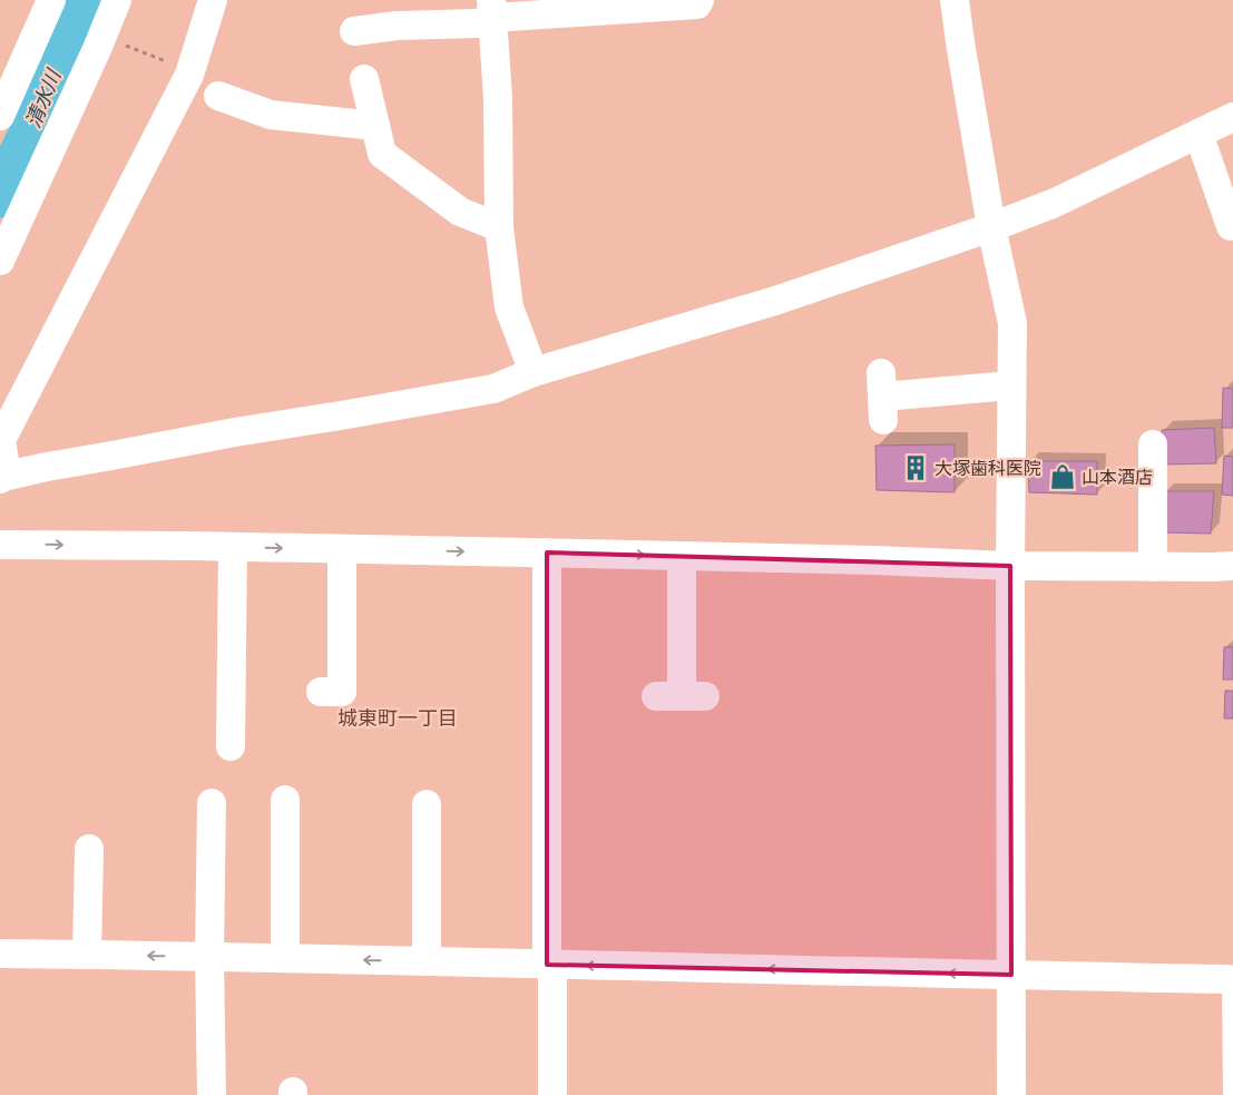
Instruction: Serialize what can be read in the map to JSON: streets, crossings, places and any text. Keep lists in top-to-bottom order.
{
  "districts": ["城東町一丁目"],
  "water": ["清水川"],
  "places": {
    "building": ["大塚歯科医院"],
    "shop": ["山本酒店"]
  }
}
